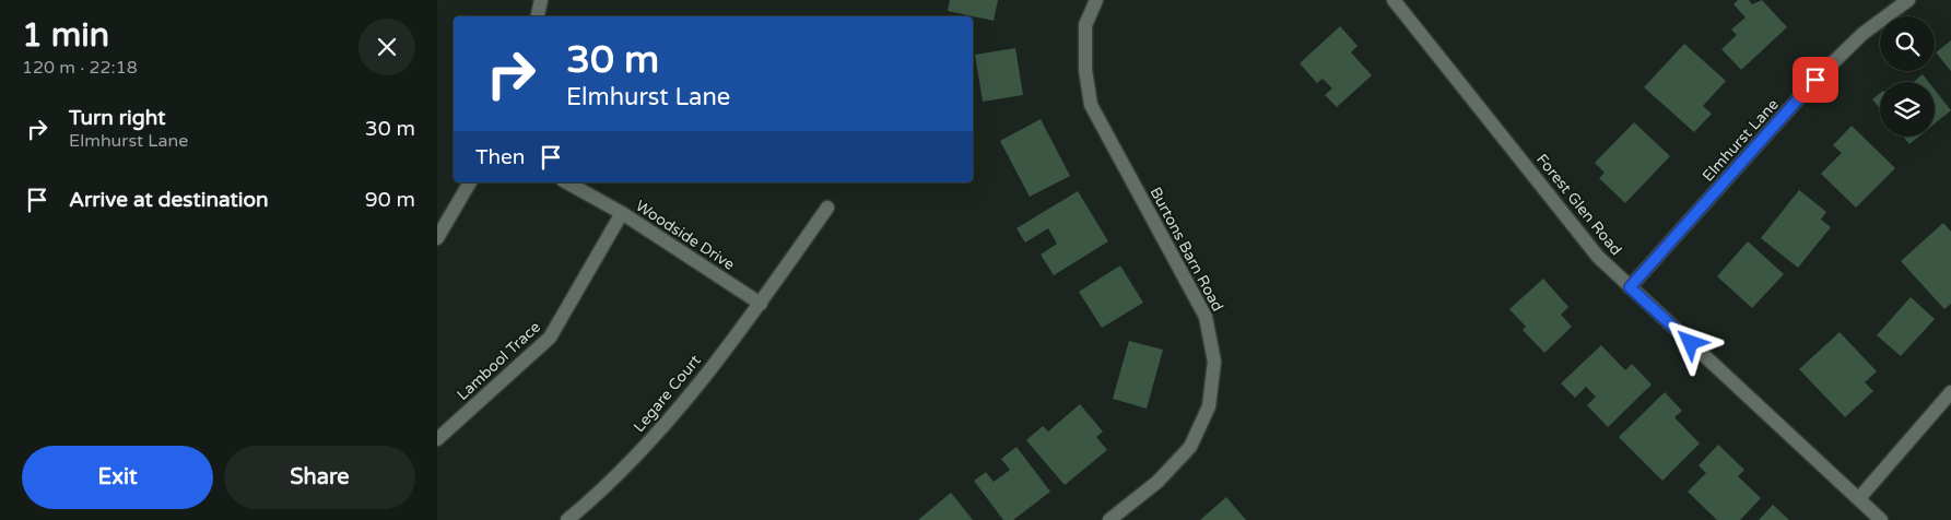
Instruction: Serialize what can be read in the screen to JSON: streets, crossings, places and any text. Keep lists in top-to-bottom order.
{
  "streets": {
    "street": [
      "Elmhurst Lane",
      "Forest Glen Road",
      "Woodside Drive",
      "Burtons Barn Road",
      "Lambool Trace",
      "Legare Court"
    ]
  },
  "crossings": [
    ["Elmhurst Lane", "Forest Glen Road"],
    ["Woodside Drive", "Lambool Trace"],
    ["Woodside Drive", "Legare Court"]
  ],
  "page": {
    "heading": ["1 min", "120 m · 22:18"],
    "turn": ["30 m", "Elmhurst Lane"],
    "list": [
      {
        "name": "Turn right",
        "note": "Elmhurst Lane",
        "value": "30 m"
      },
      {
        "name": "Arrive at destination",
        "value": "90 m"
      }
    ],
    "then": "Then",
    "buttons": ["Exit", "Share"]
  }
}
